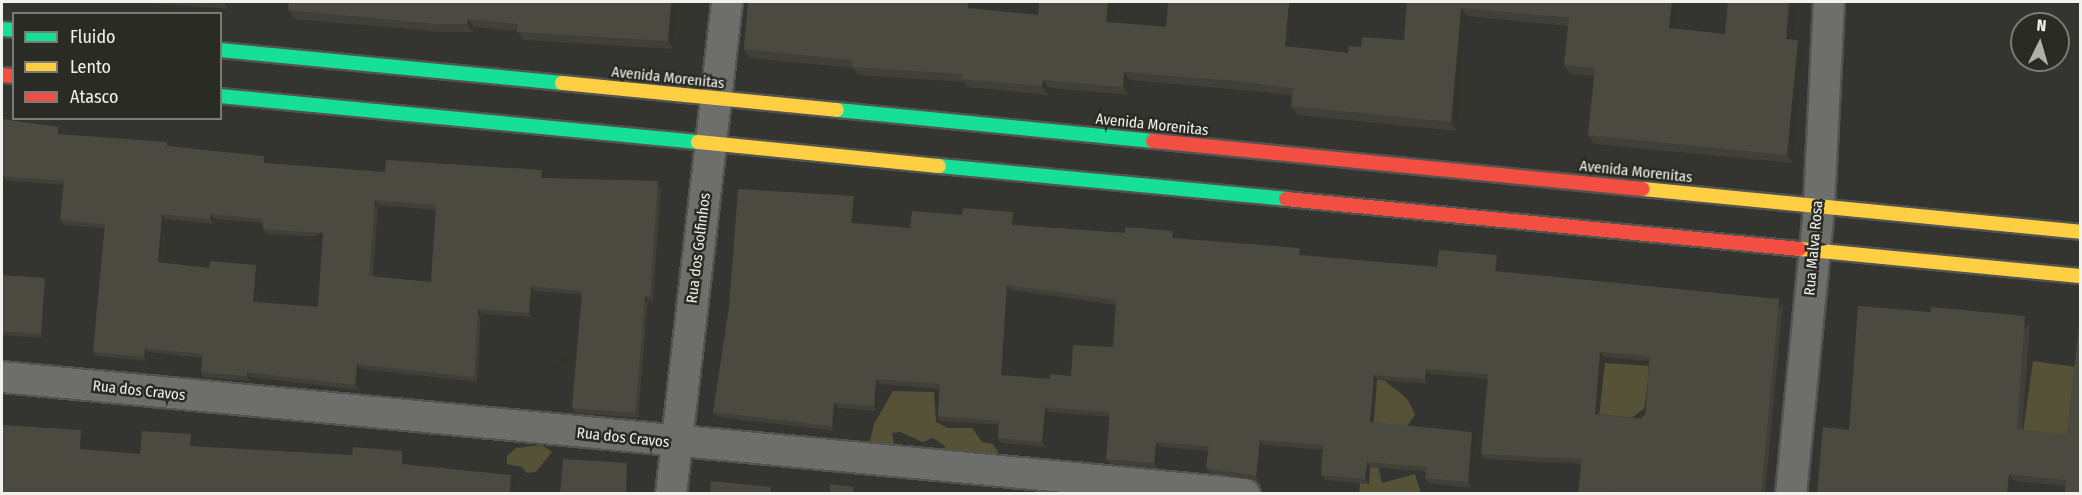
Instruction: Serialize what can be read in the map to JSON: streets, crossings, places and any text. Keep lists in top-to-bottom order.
{
  "streets": {
    "main road": ["Avenida Morenitas"],
    "street": ["Rua dos Golfinhos", "Rua Malva Rosa", "Rua dos Cravos"]
  },
  "crossings": [
    ["Avenida Morenitas", "Rua dos Golfinhos"],
    ["Avenida Morenitas", "Rua Malva Rosa"],
    ["Rua dos Golfinhos", "Rua dos Cravos"]
  ],
  "legend": ["Fluido", "Lento", "Atasco"],
  "north": "top"
}
